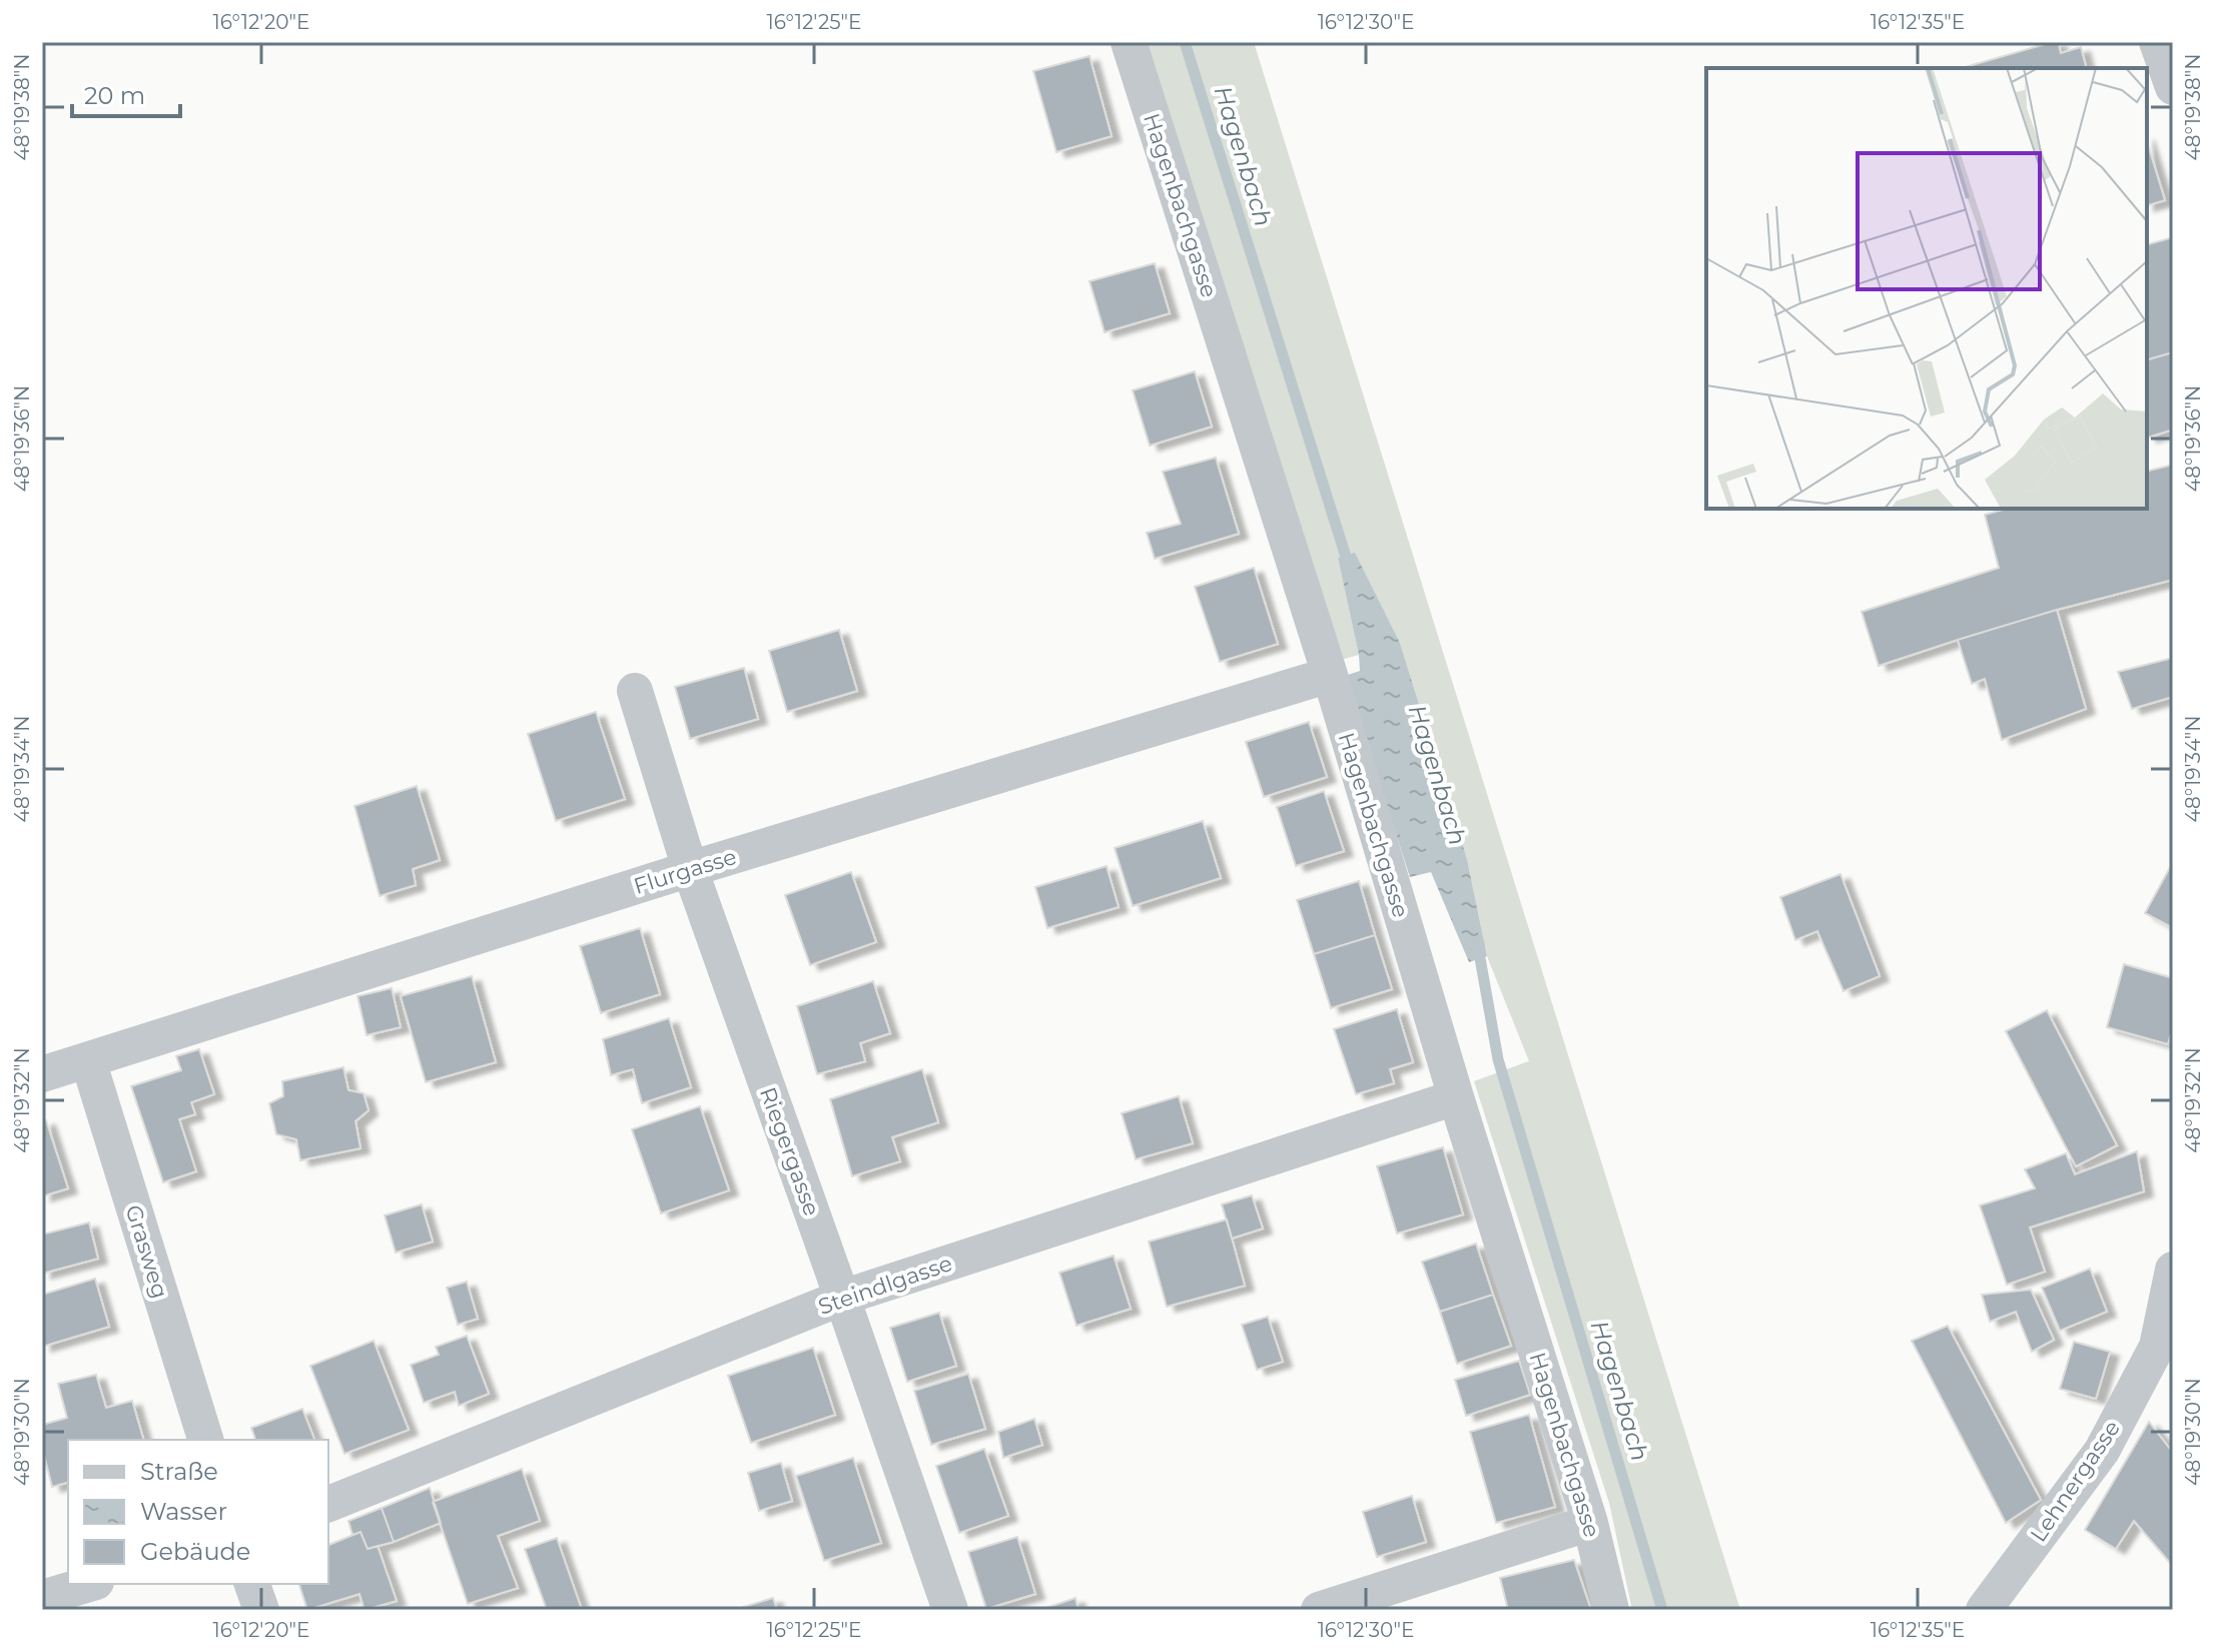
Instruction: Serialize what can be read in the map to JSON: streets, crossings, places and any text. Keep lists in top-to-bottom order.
{
  "streets": {
    "street": [
      "Hagenbachgasse",
      "Flurgasse",
      "Riegergasse",
      "Grasweg",
      "Steindlgasse",
      "Lehnergasse"
    ]
  },
  "crossings": [
    ["Hagenbachgasse", "Flurgasse"],
    ["Hagenbachgasse", "Steindlgasse"],
    ["Flurgasse", "Riegergasse"],
    ["Flurgasse", "Grasweg"],
    ["Riegergasse", "Steindlgasse"]
  ],
  "water": ["Hagenbach"],
  "legend": ["Straße", "Wasser", "Gebäude"],
  "scale_bar": "20 m",
  "coordinates": [
    "16°12'20\"E",
    "16°12'25\"E",
    "16°12'30\"E",
    "16°12'35\"E",
    "48°19'38\"N",
    "48°19'36\"N",
    "48°19'34\"N",
    "48°19'32\"N",
    "48°19'30\"N"
  ]
}
